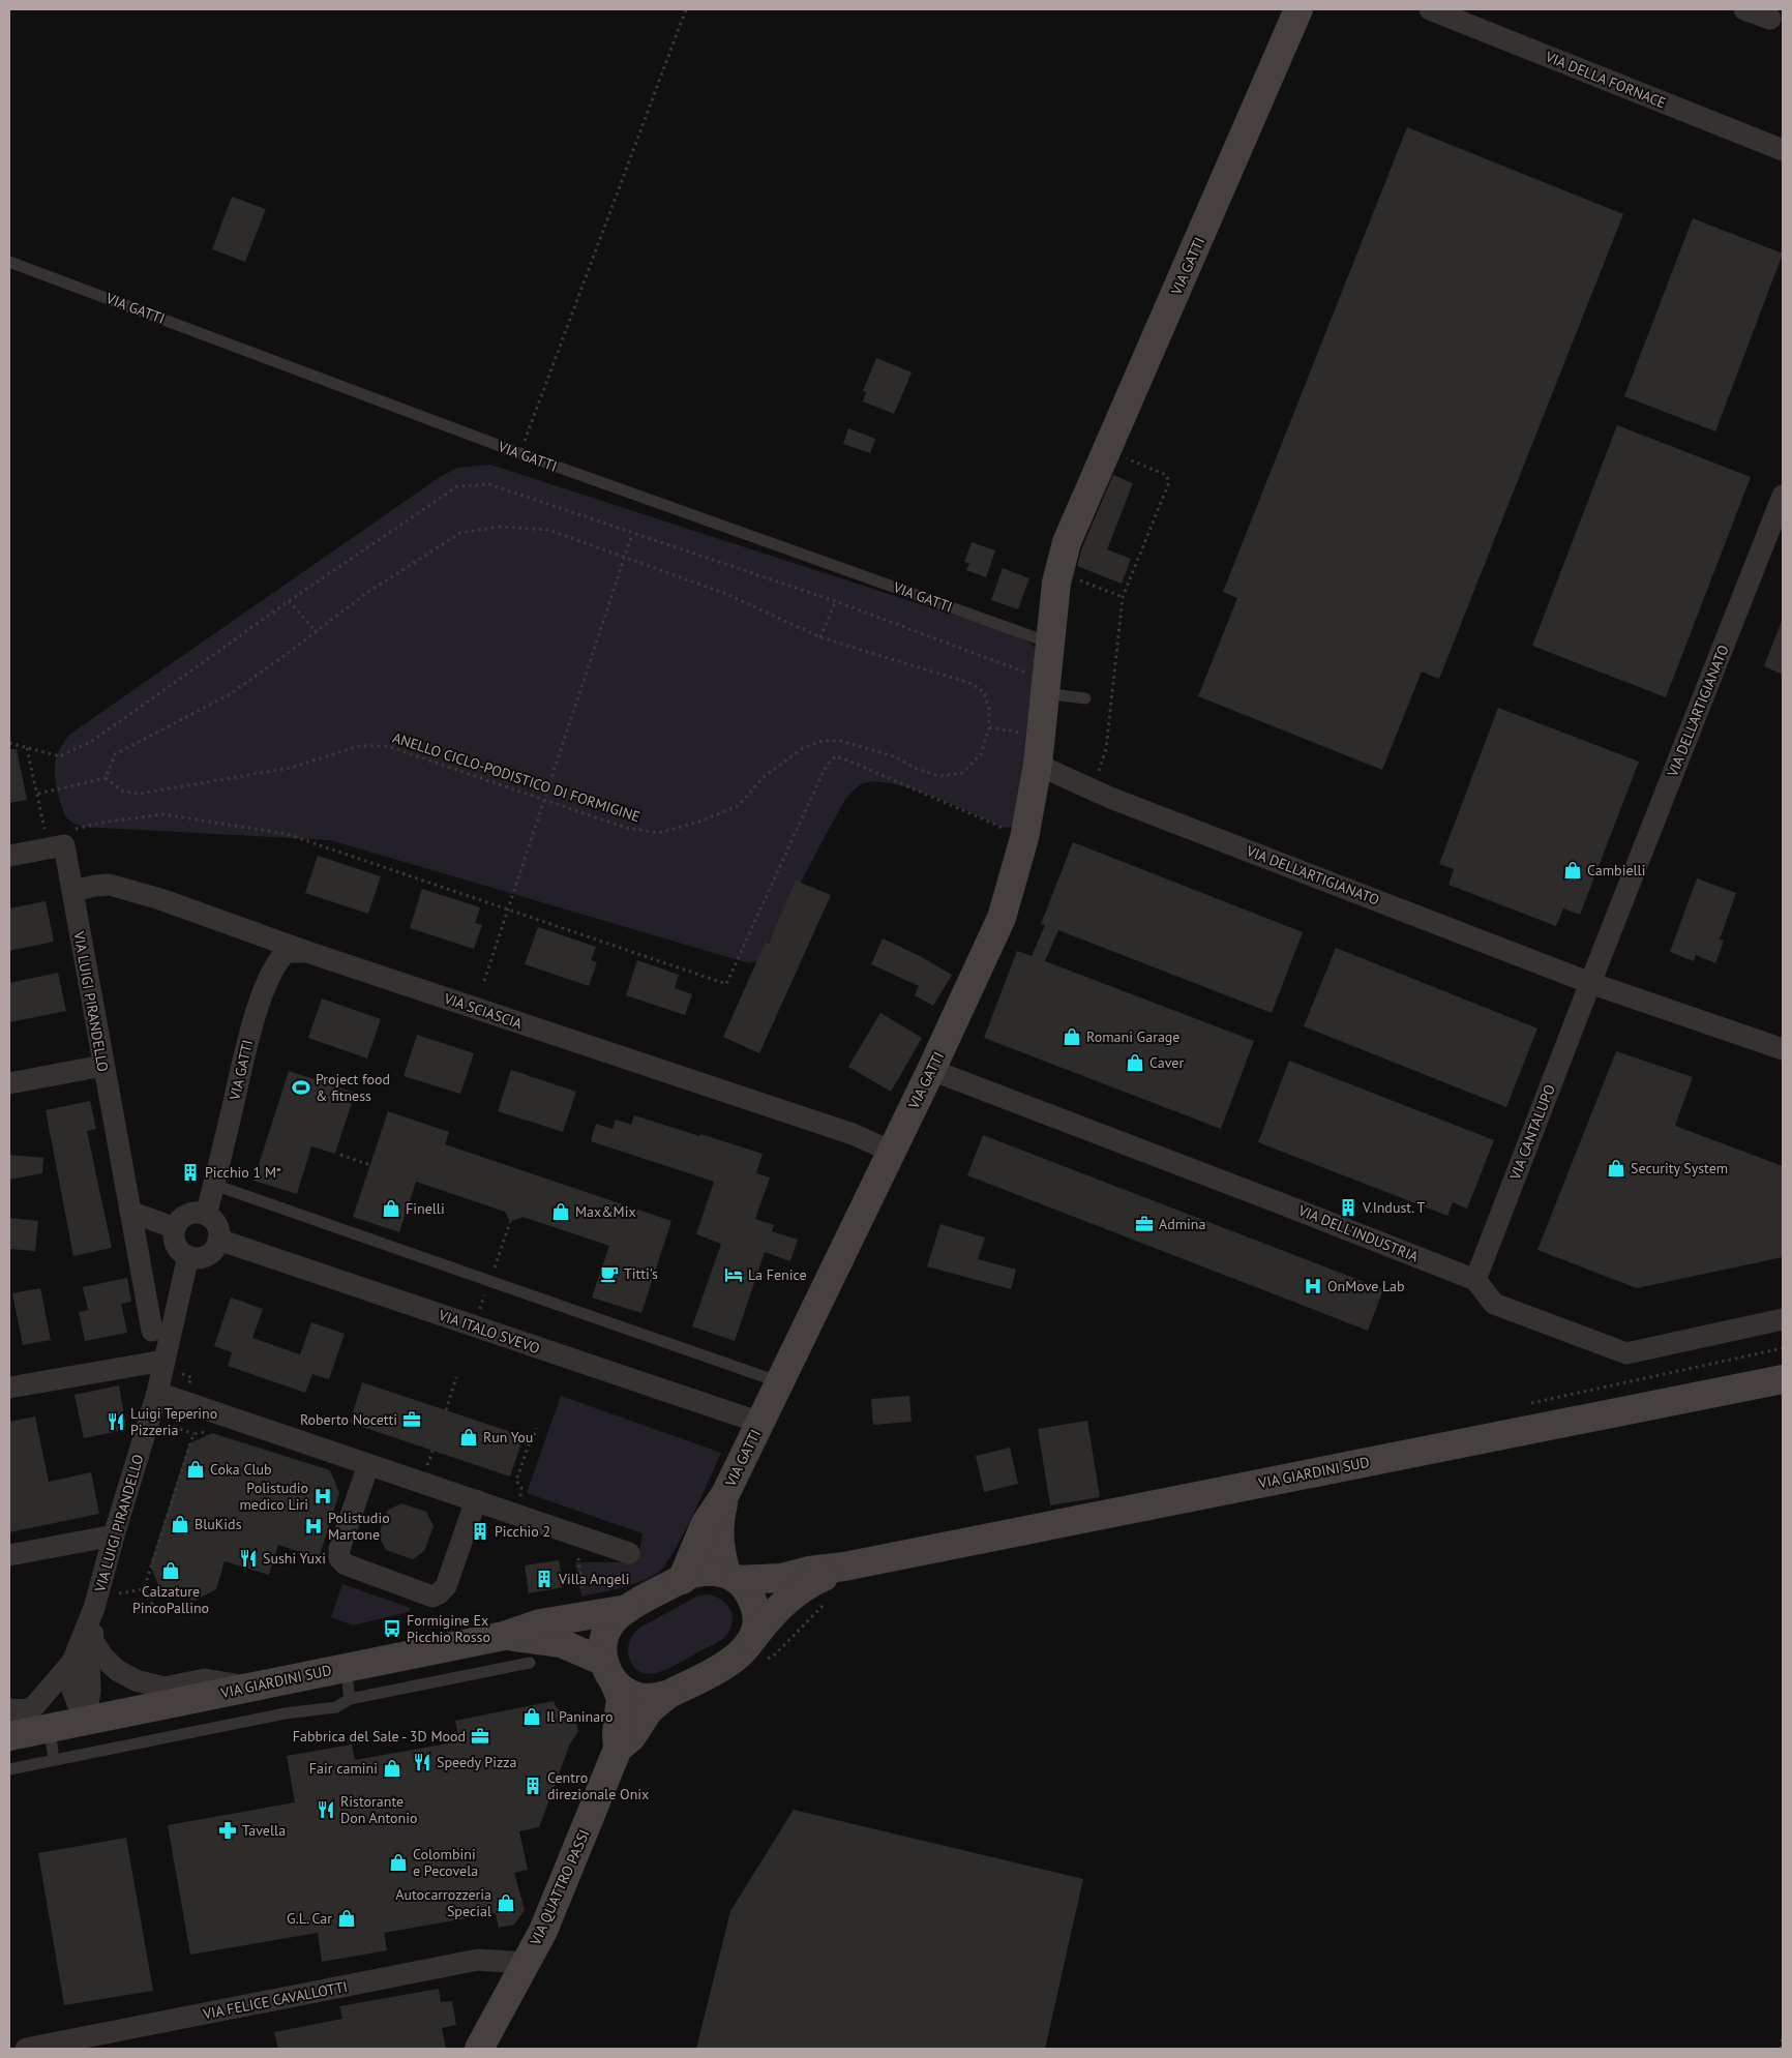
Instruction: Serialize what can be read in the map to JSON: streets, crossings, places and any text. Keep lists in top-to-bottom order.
{
  "streets": {
    "main road": ["VIA GATTI", "VIA GIARDINI SUD", "VIA QUATTRO PASSI"],
    "street": [
      "VIA DELLA FORNACE",
      "VIA DELL'ARTIGIANATO",
      "VIA LUIGI PIRANDELLO",
      "VIA SCIASCIA",
      "VIA CANTALUPO",
      "VIA DELL'INDUSTRIA",
      "VIA ITALO SVEVO",
      "VIA FELICE CAVALLOTTI"
    ],
    "path": ["ANELLO CICLO-PODISTICO DI FORMIGINE"]
  },
  "crossings": [
    ["VIA GATTI", "VIA DELL'ARTIGIANATO"],
    ["VIA GATTI", "VIA LUIGI PIRANDELLO"],
    ["VIA GATTI", "VIA SCIASCIA"],
    ["VIA GATTI", "VIA DELL'INDUSTRIA"],
    ["VIA GATTI", "VIA ITALO SVEVO"],
    ["VIA GATTI", "VIA GIARDINI SUD"],
    ["VIA DELL'ARTIGIANATO", "VIA CANTALUPO"],
    ["VIA LUIGI PIRANDELLO", "VIA SCIASCIA"],
    ["VIA LUIGI PIRANDELLO", "VIA ITALO SVEVO"],
    ["VIA LUIGI PIRANDELLO", "VIA GIARDINI SUD"],
    ["VIA CANTALUPO", "VIA DELL'INDUSTRIA"],
    ["VIA GIARDINI SUD", "VIA QUATTRO PASSI"],
    ["VIA QUATTRO PASSI", "VIA FELICE CAVALLOTTI"]
  ],
  "places": {
    "shop": [
      "Cambielli",
      "Romani Garage",
      "Caver",
      "Security System",
      "Finelli",
      "Max&Mix",
      "Run You",
      "Coka Club",
      "BluKids",
      "Calzature PincoPallino",
      "Il Paninaro",
      "Fair camini",
      "Colombini e Pecovela",
      "Autocarrozzeria Special",
      "G.L. Car"
    ],
    "sports": ["Project food & fitness"],
    "building": [
      "Picchio 1 M*",
      "V.Indust. T",
      "Picchio 2",
      "Villa Angeli",
      "Centro direzionale Onix"
    ],
    "office": ["Admina", "Roberto Nocetti", "Fabbrica del Sale - 3D Mood"],
    "cafe": ["Titti's"],
    "hotel": ["La Fenice"],
    "hospital": ["OnMove Lab", "Polistudio medico Liri", "Polistudio Martone"],
    "restaurant": [
      "Luigi Teperino Pizzeria",
      "Sushi Yuxi",
      "Speedy Pizza",
      "Ristorante Don Antonio"
    ],
    "bus stop": ["Formigine Ex Picchio Rosso"],
    "pharmacy": ["Tavella"]
  }
}
